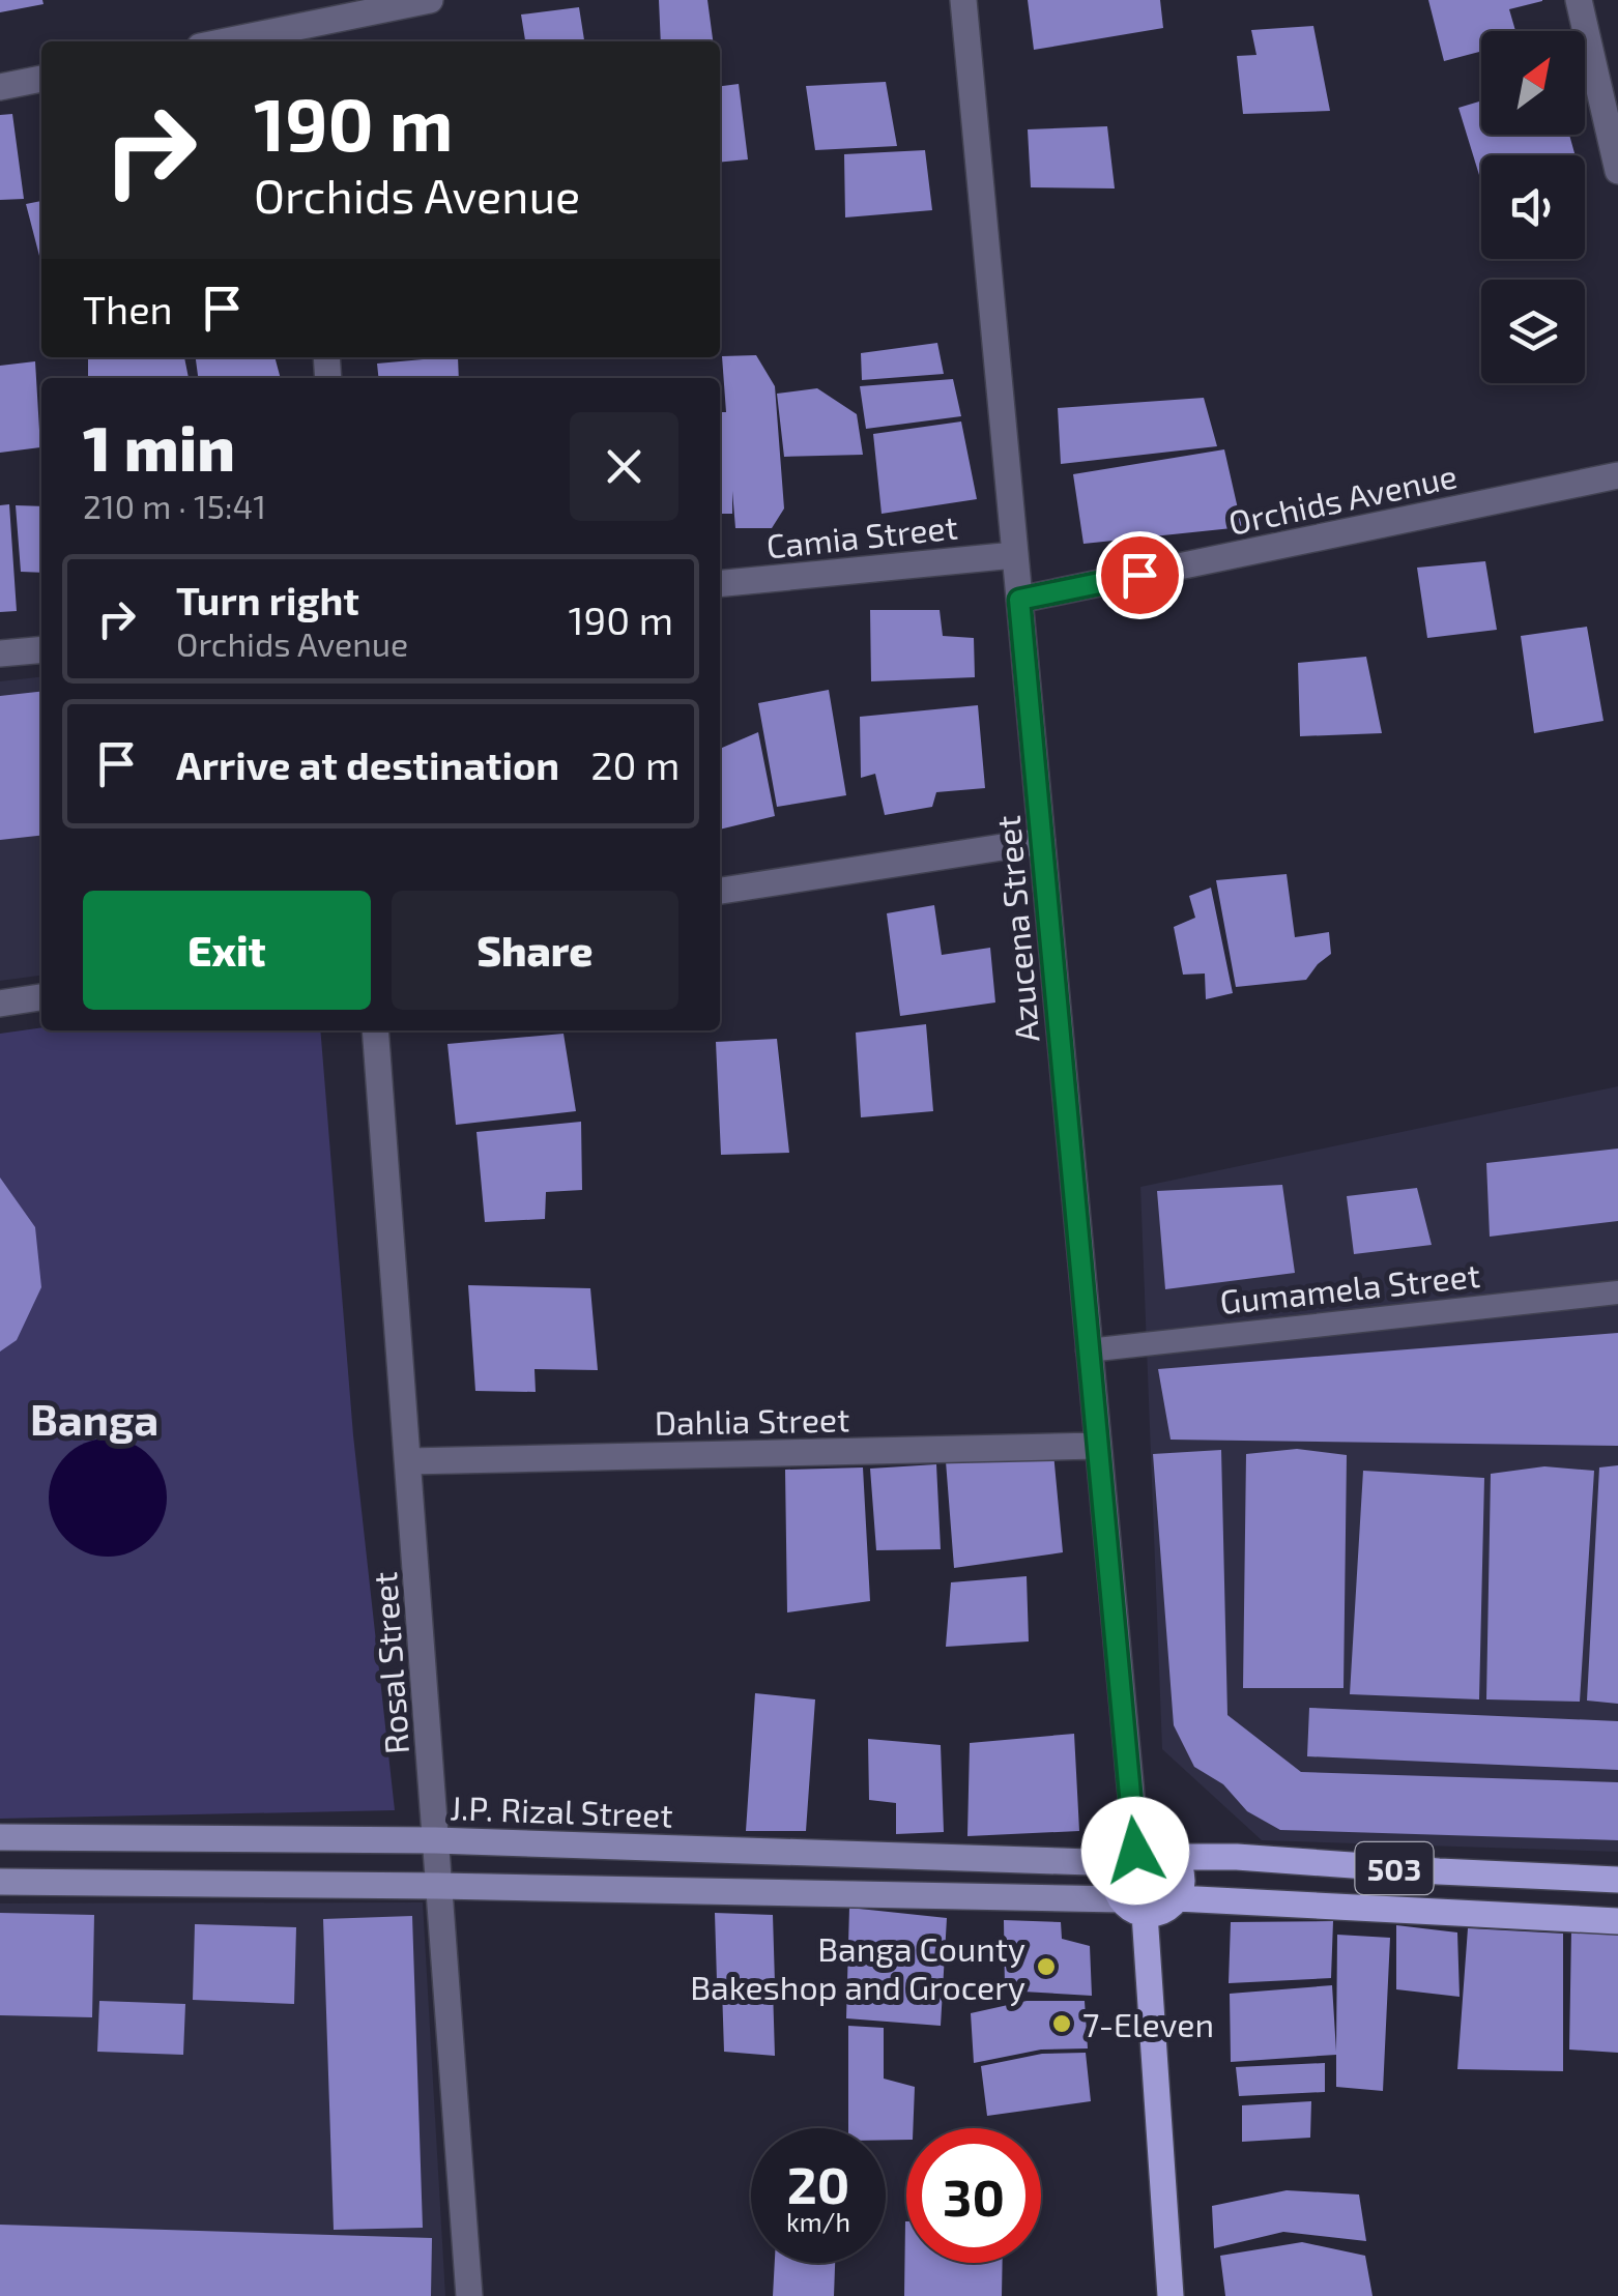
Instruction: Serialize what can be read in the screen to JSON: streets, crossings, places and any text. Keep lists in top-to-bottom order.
{
  "streets": {
    "main road": ["J.P. Rizal Street", "503"],
    "street": [
      "Orchids Avenue",
      "Camia Street",
      "Azucena Street",
      "Dahlia Street",
      "Rosal Street"
    ],
    "lane": ["Gumamela Street"]
  },
  "crossings": [
    ["Orchids Avenue", "Azucena Street"],
    ["Camia Street", "Azucena Street"],
    ["Azucena Street", "Gumamela Street"],
    ["Azucena Street", "Dahlia Street"],
    ["Azucena Street", "J.P. Rizal Street"],
    ["Azucena Street", "503"],
    ["Dahlia Street", "Rosal Street"],
    ["Rosal Street", "J.P. Rizal Street"],
    ["J.P. Rizal Street", "503"]
  ],
  "districts": ["Banga"],
  "places": ["Banga County Bakeshop and Grocery", "7-Eleven"],
  "north": "top right",
  "page": {
    "turn": ["190 m", "Orchids Avenue"],
    "then": "Then",
    "heading": ["1 min", "210 m · 15:41"],
    "list": [
      {
        "name": "Turn right",
        "note": "Orchids Avenue",
        "value": "190 m"
      },
      {
        "name": "Arrive at destination",
        "value": "20 m"
      }
    ],
    "buttons": ["Exit", "Share"],
    "speed": "20 km/h",
    "limit": "30"
  }
}
